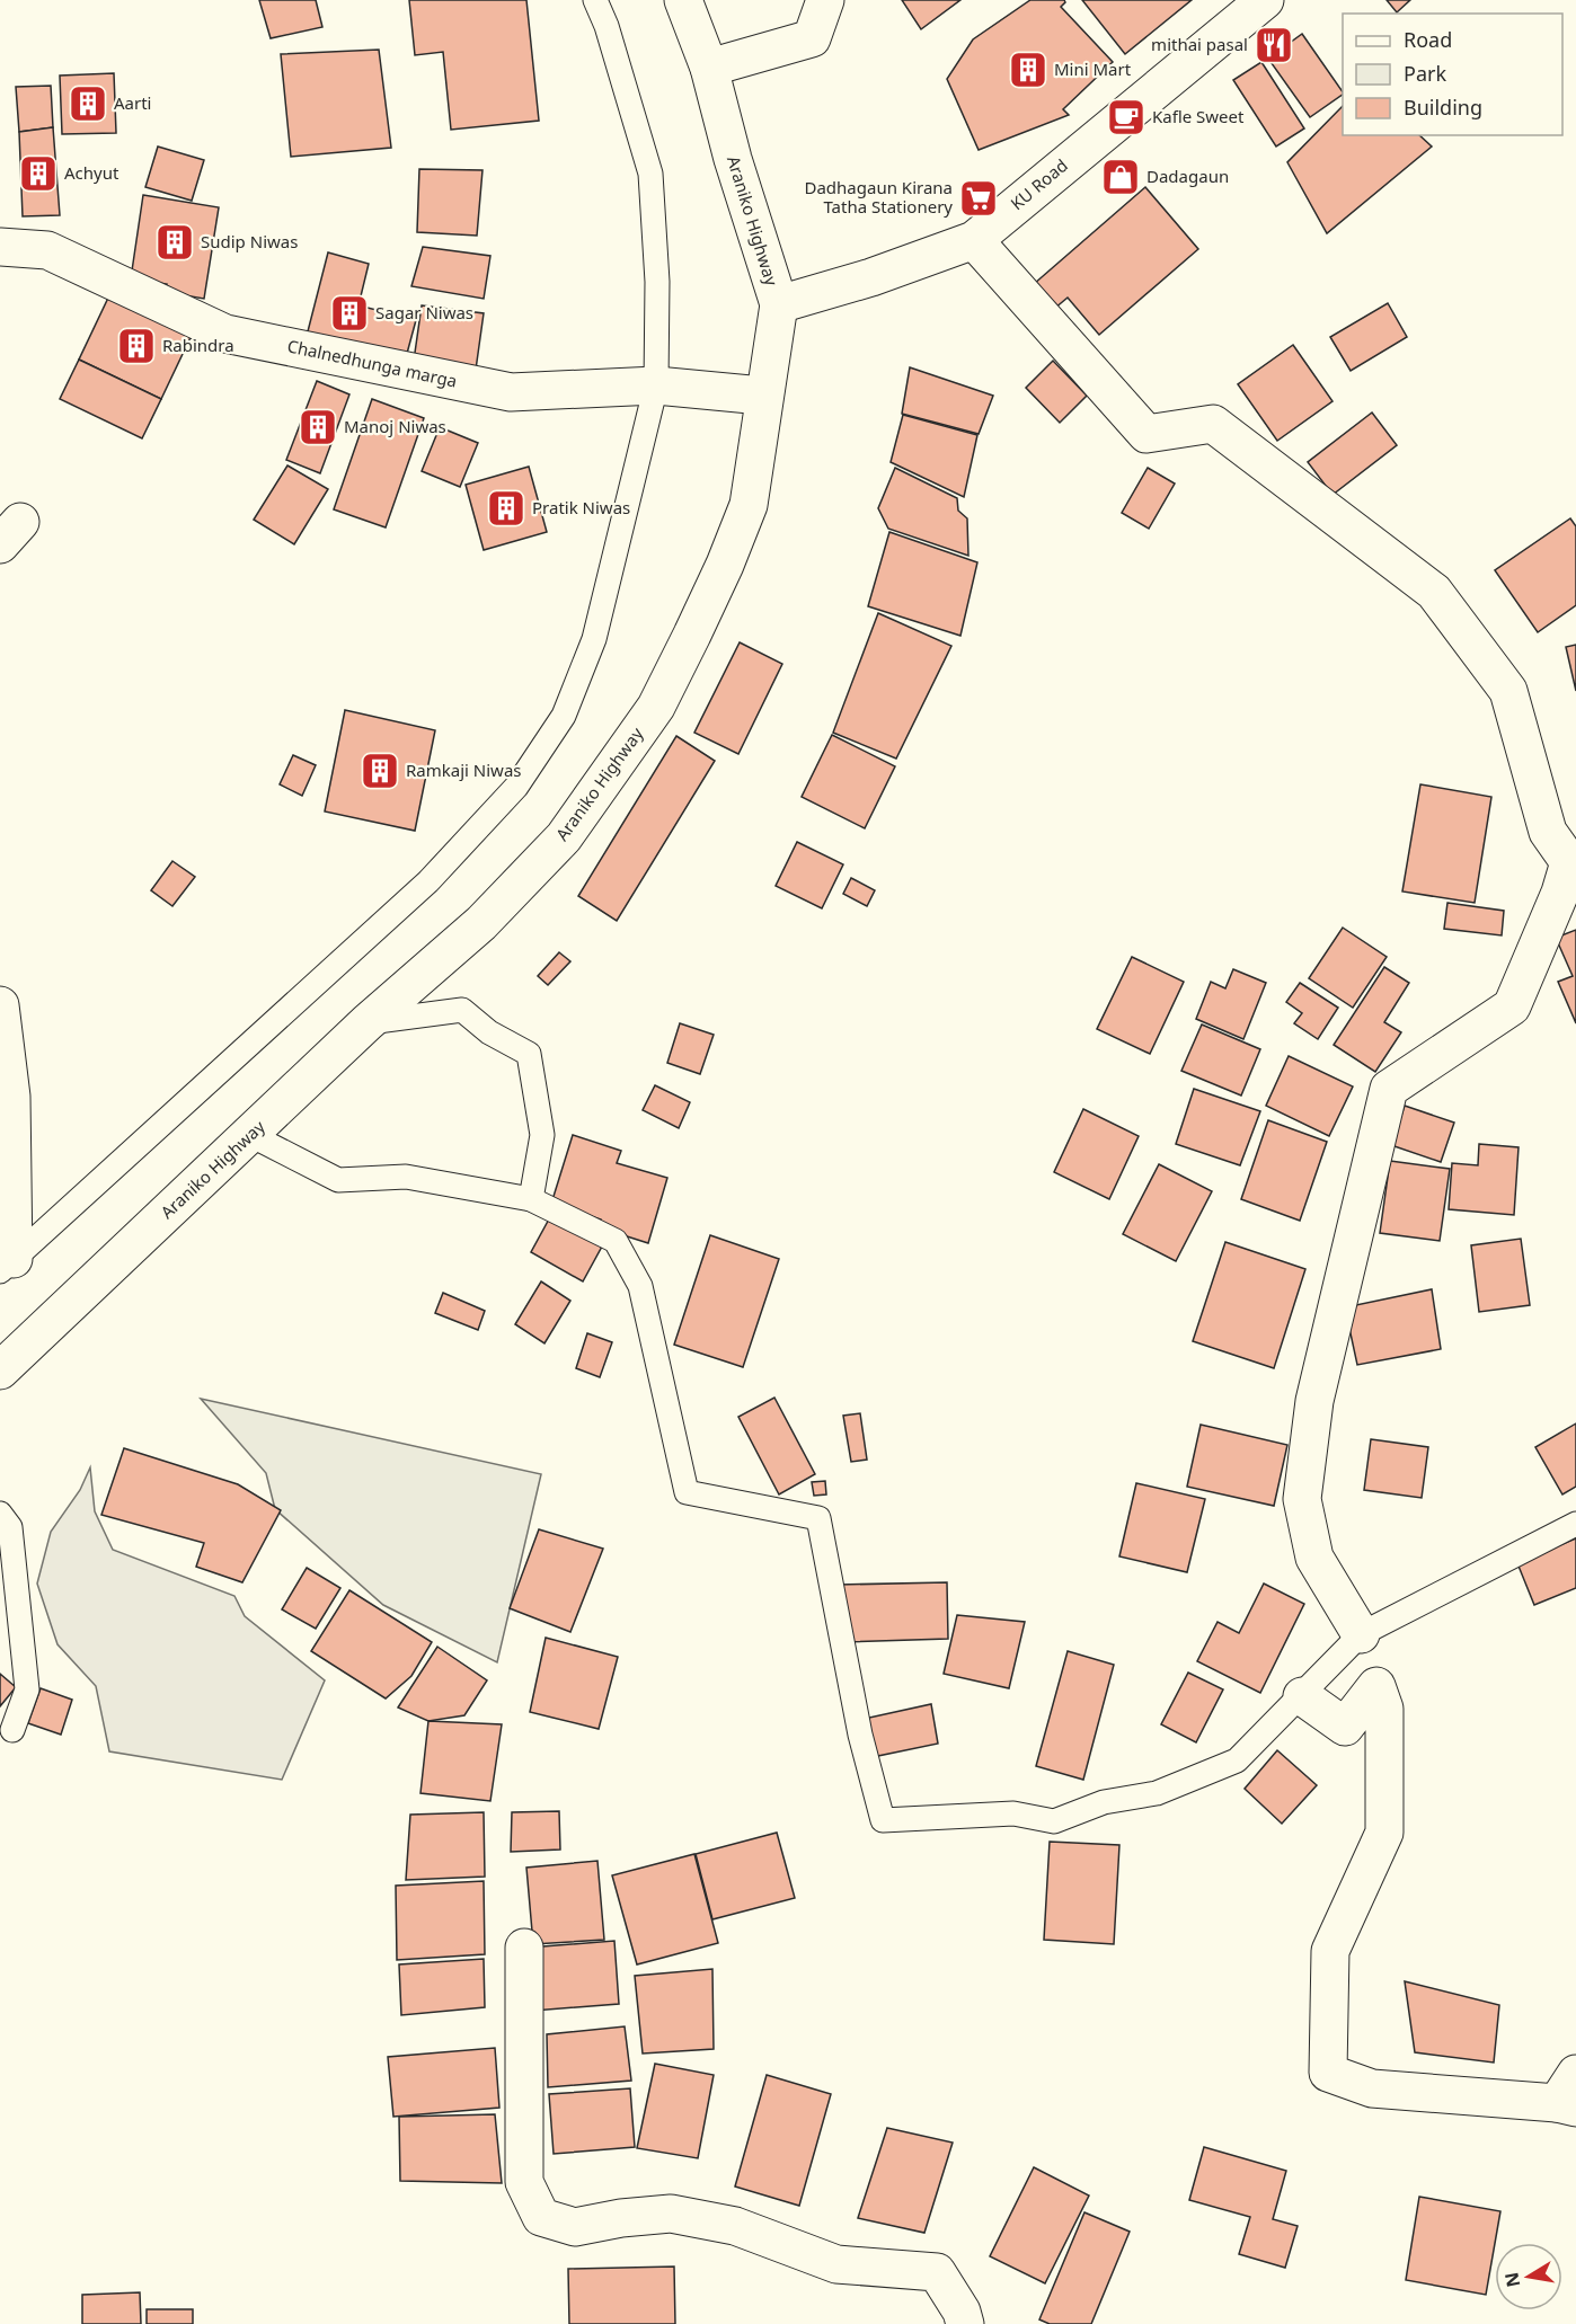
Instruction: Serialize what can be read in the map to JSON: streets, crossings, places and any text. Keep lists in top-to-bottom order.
{
  "streets": {
    "main road": ["KU Road", "Araniko Highway", "Chalnedhunga marga"]
  },
  "crossings": [
    ["KU Road", "Araniko Highway"],
    ["Araniko Highway", "Chalnedhunga marga"]
  ],
  "places": {
    "restaurant": ["mithai pasal"],
    "building": [
      "Mini Mart",
      "Aarti",
      "Achyut",
      "Sudip Niwas",
      "Sagar Niwas",
      "Rabindra",
      "Manoj Niwas",
      "Pratik Niwas",
      "Ramkaji Niwas"
    ],
    "cafe": ["Kafle Sweet"],
    "shop": ["Dadagaun"],
    "supermarket": ["Dadhagaun Kirana Tatha Stationery"]
  },
  "legend": ["Road", "Park", "Building"],
  "north": "left"
}
